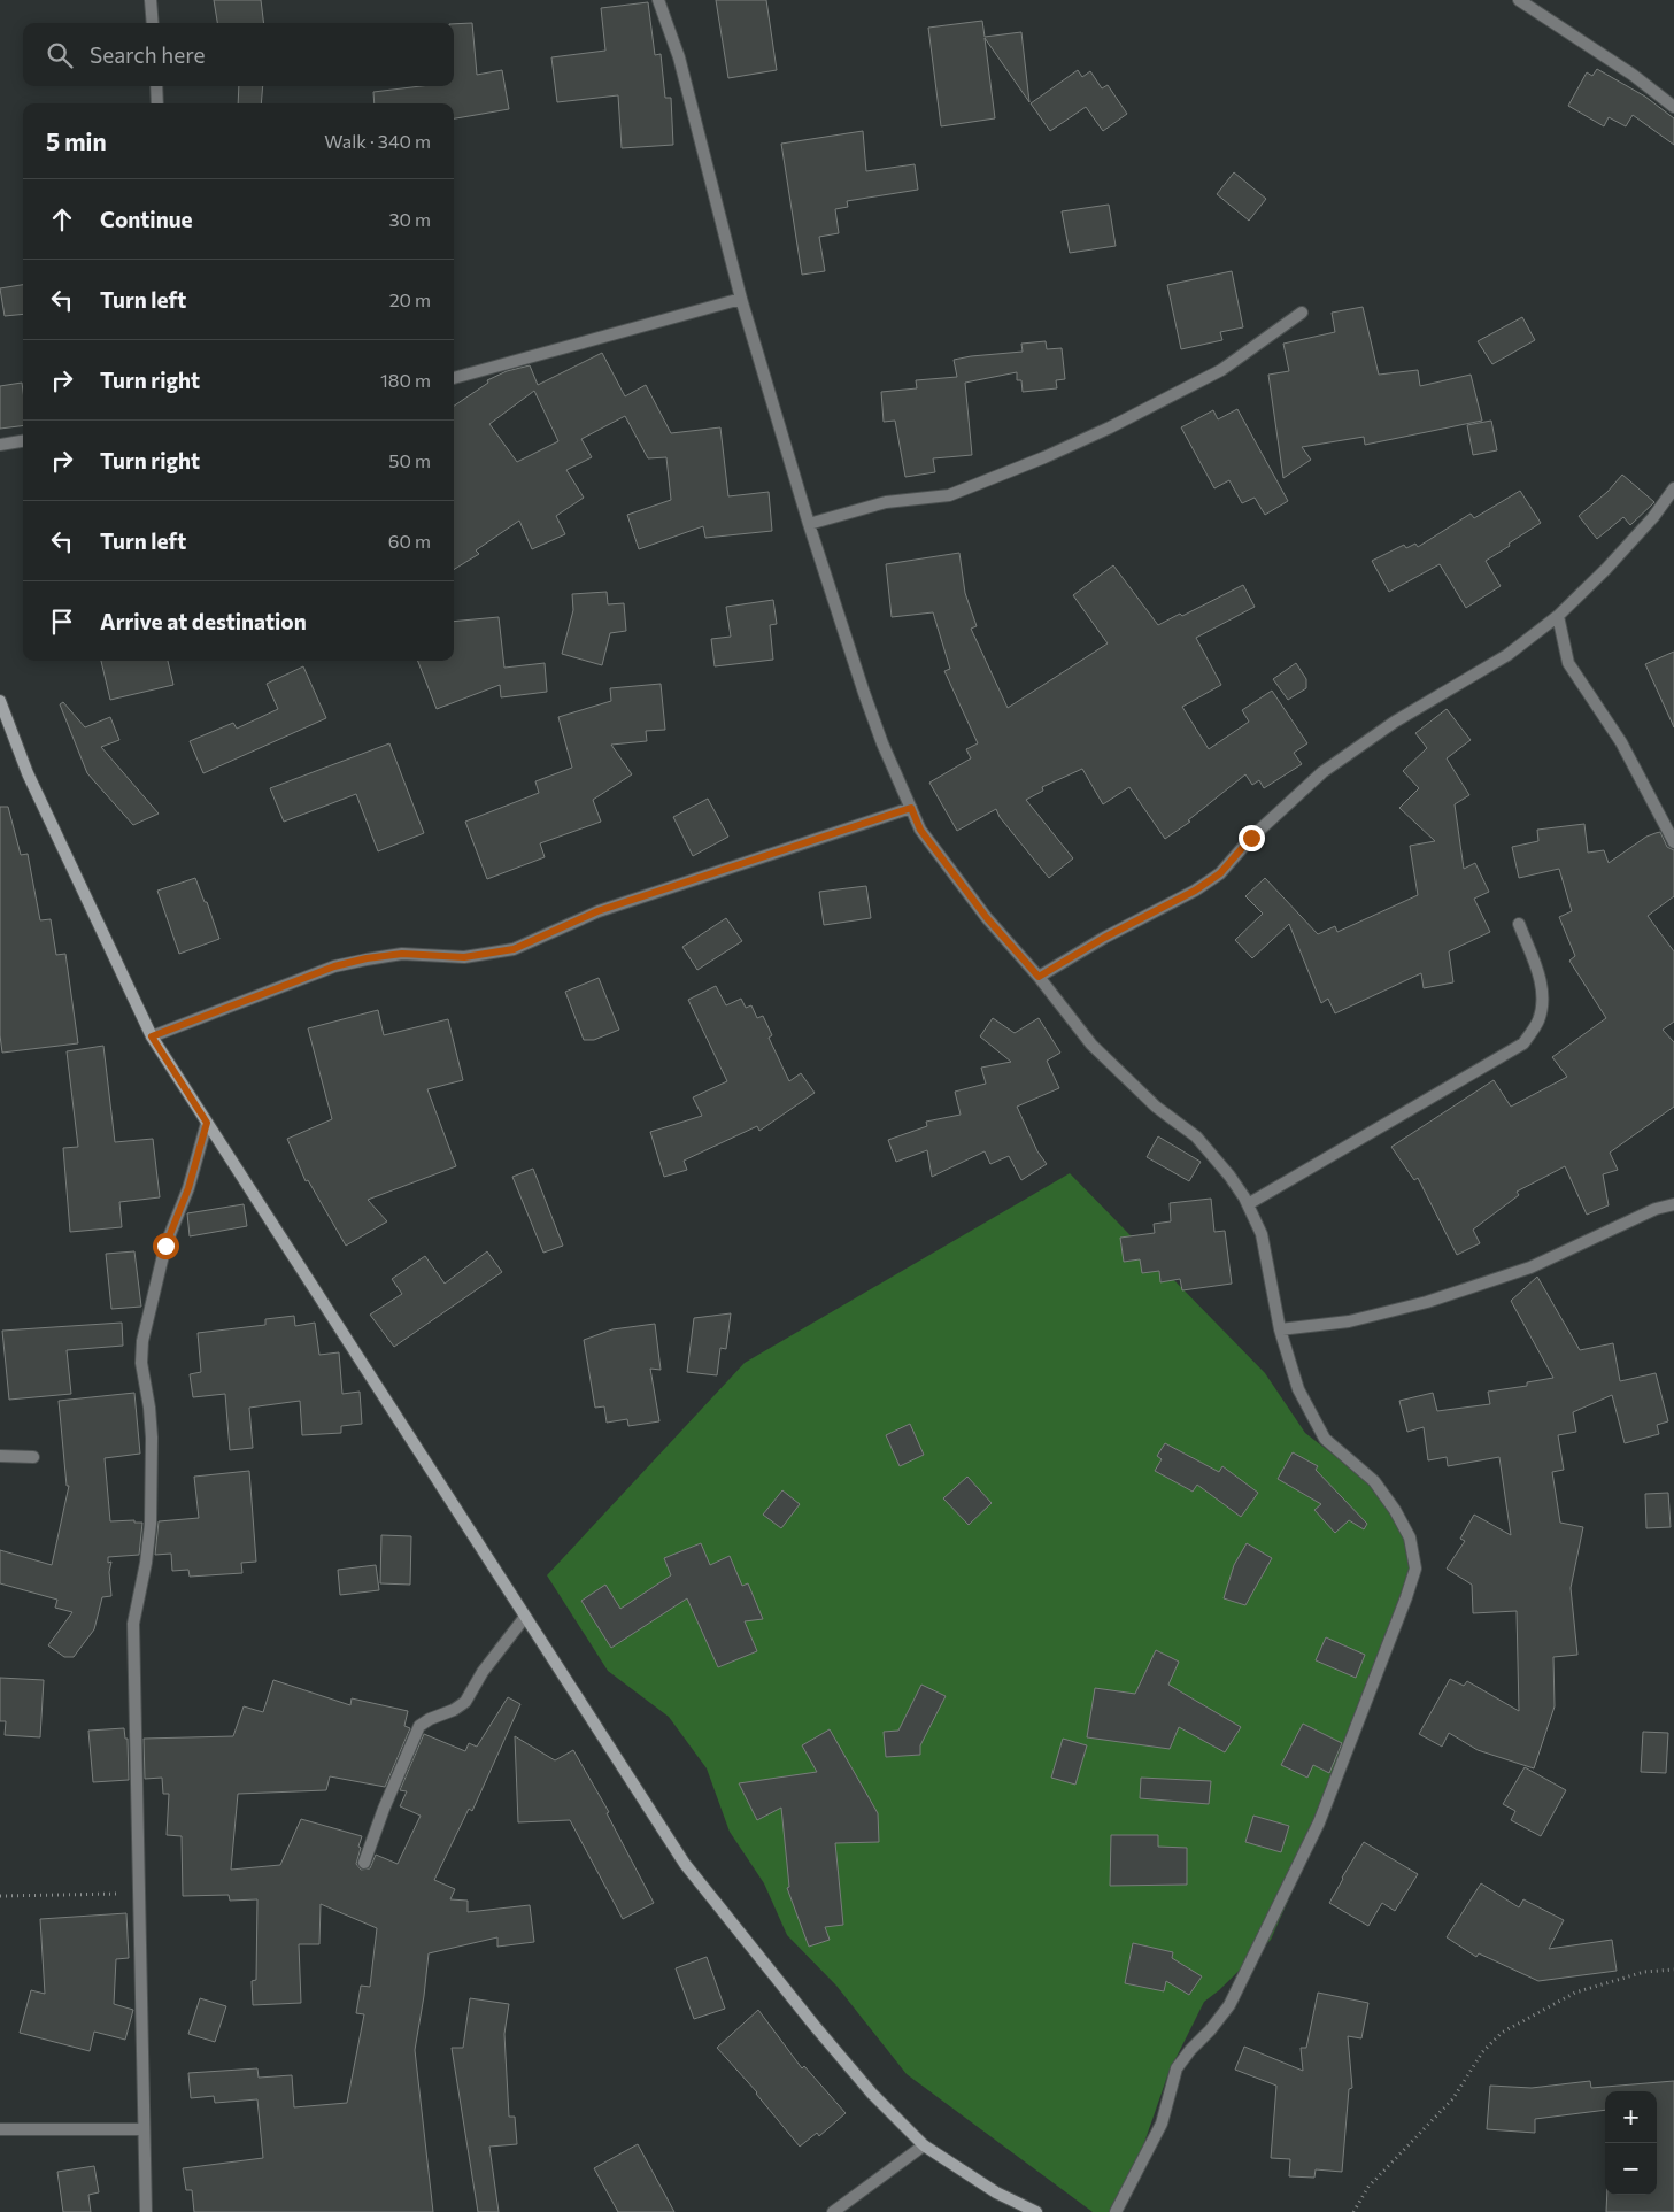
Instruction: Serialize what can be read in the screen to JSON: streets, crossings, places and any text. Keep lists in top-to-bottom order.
{
  "page": {
    "search": "Search here",
    "heading": ["5 min", "Walk · 340 m"],
    "list": [
      ["Continue", "30 m"],
      ["Turn left", "20 m"],
      ["Turn right", "180 m"],
      ["Turn right", "50 m"],
      ["Turn left", "60 m"],
      "Arrive at destination"
    ],
    "map_buttons": ["+", "−"]
  }
}
